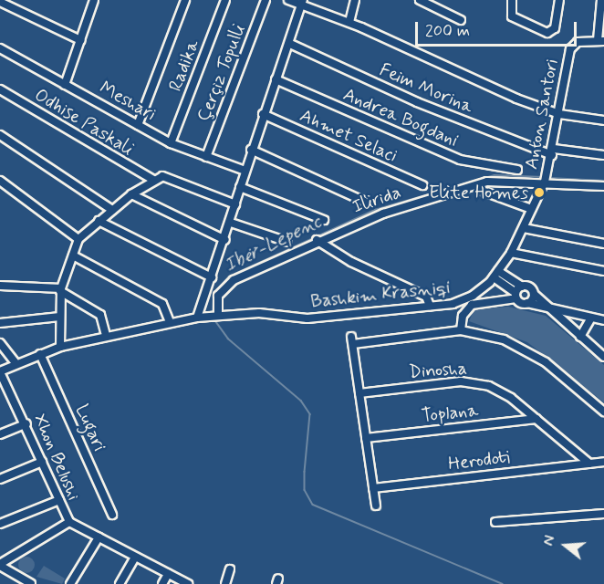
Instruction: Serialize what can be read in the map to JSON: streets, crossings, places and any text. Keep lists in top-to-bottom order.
{
  "streets": {
    "street": [
      "Radika",
      "Çerçiz Topulli",
      "Feim Morina",
      "Meshari",
      "Anton Santori",
      "Andrea Bogdani",
      "Odhise Paskali",
      "Ahmet Selaci",
      "Ilirida",
      "Bashkim Krasniqi",
      "Dinosha",
      "Toplana",
      "Lugari",
      "Xhon Belushi",
      "Herodoti"
    ]
  },
  "crossings": [
    ["Radika", "Meshari"],
    ["Çerçiz Topulli", "Meshari"],
    ["Feim Morina", "Anton Santori"],
    ["Anton Santori", "Ilirida"],
    ["Anton Santori", "Bashkim Krasniqi"],
    ["Ilirida", "Bashkim Krasniqi"],
    ["Dinosha", "Toplana"],
    ["Dinosha", "Herodoti"]
  ],
  "water": ["Ibër-Lepenc"],
  "places": ["Elite Homes"],
  "scale_bar": "200 m",
  "north": "left"
}
